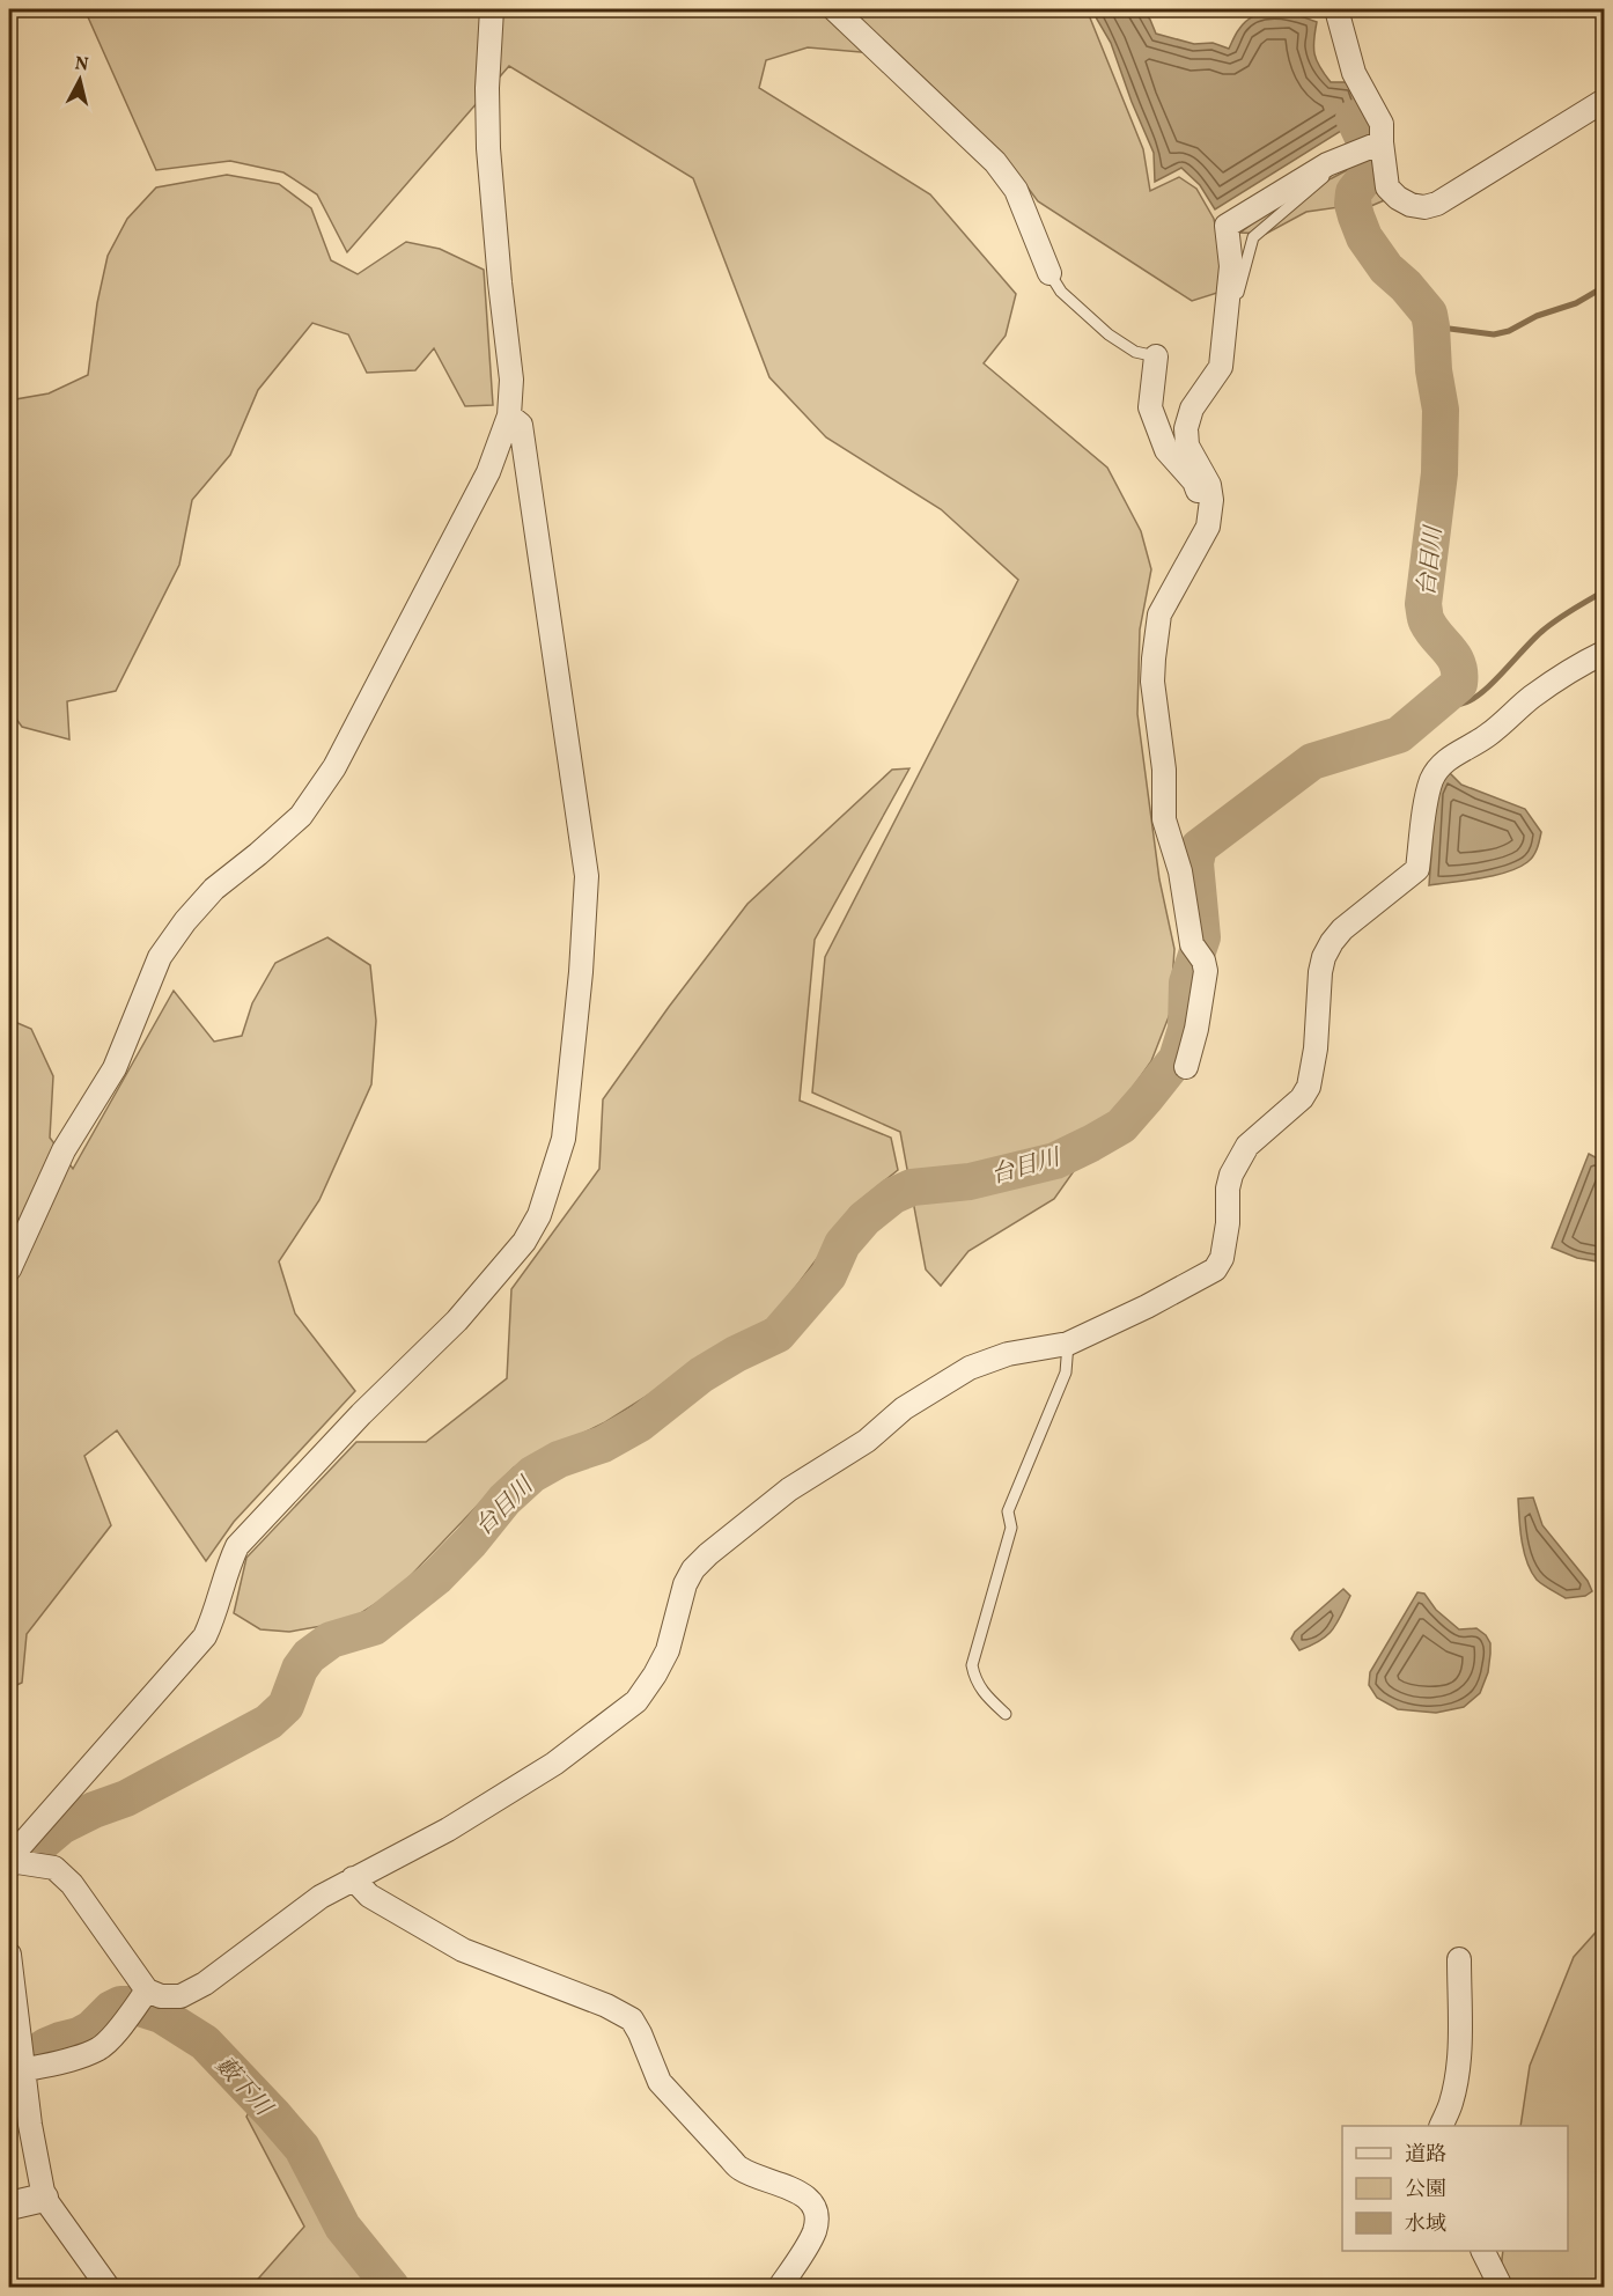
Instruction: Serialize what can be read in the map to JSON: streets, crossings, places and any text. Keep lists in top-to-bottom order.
{
  "water": ["台目川", "藪下川"],
  "legend": ["道路", "公園", "水域"],
  "north": "top"
}
